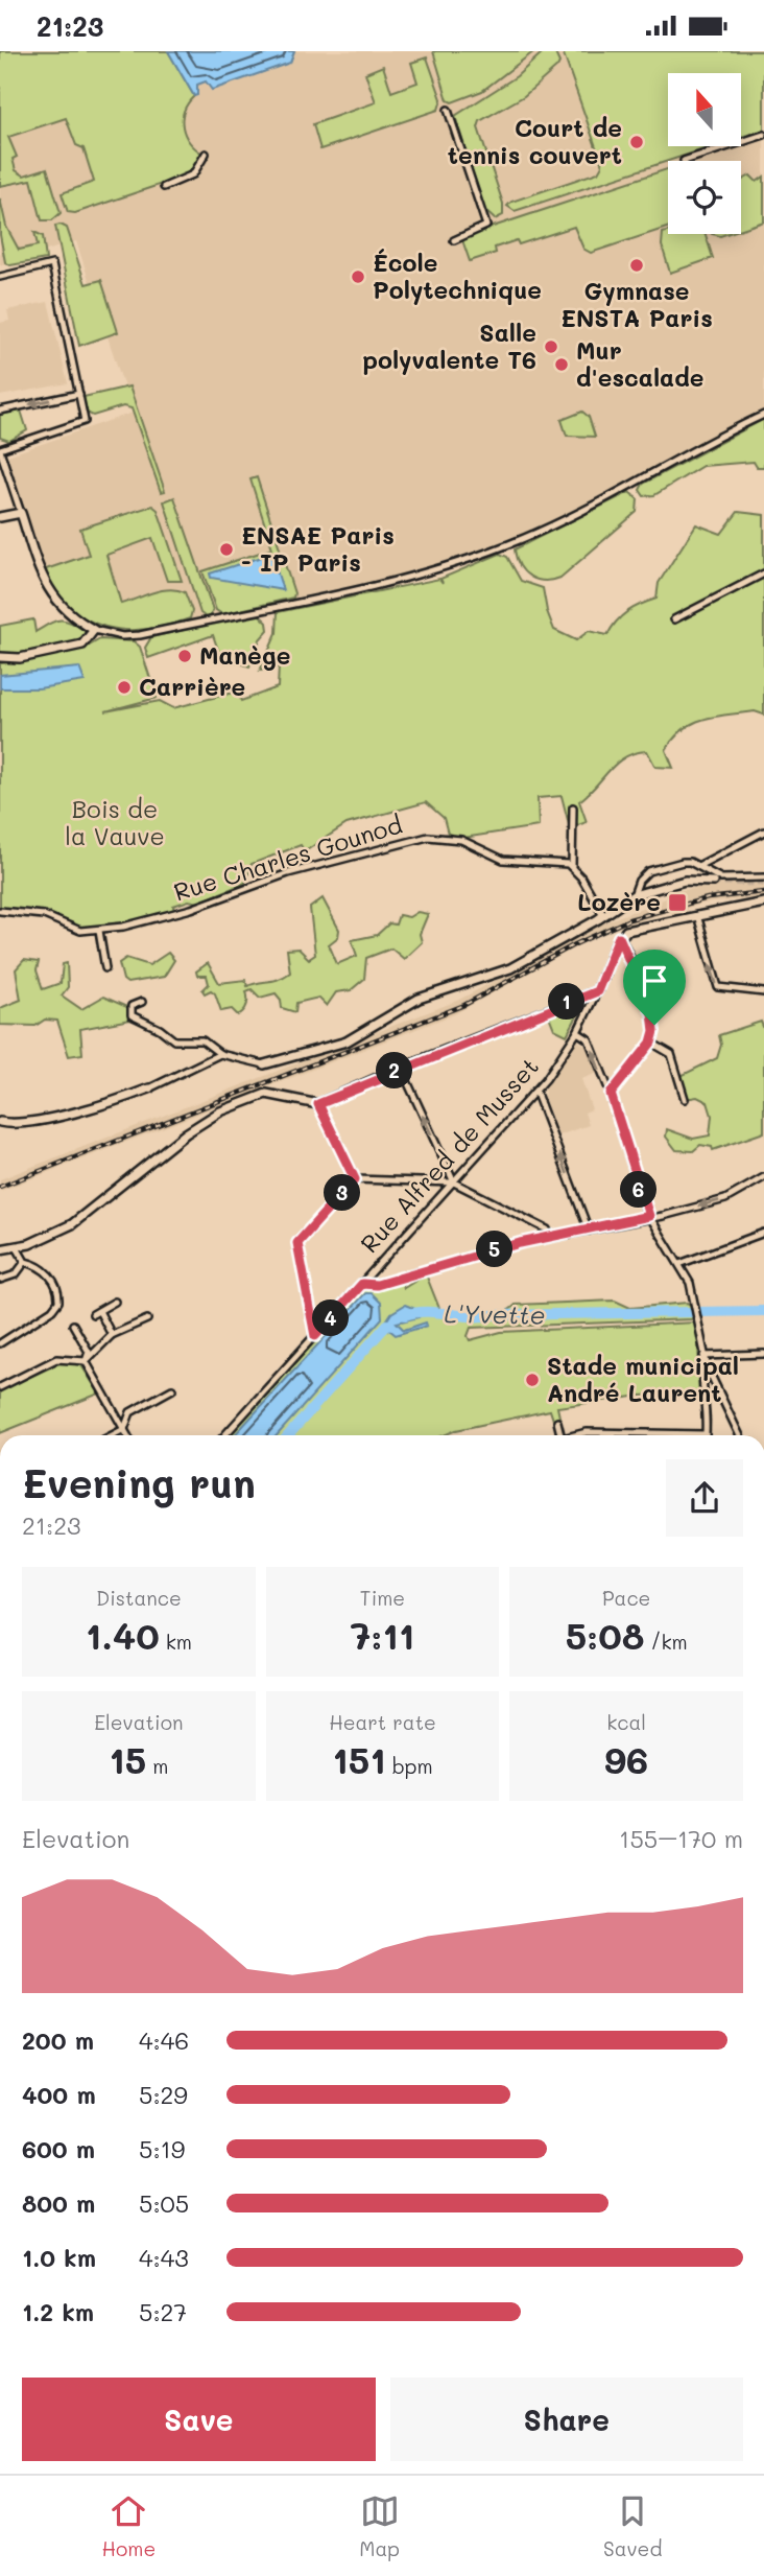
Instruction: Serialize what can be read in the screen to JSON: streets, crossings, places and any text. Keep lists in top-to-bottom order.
{
  "streets": {
    "street": ["Rue Charles Gounod", "Rue Alfred de Musset"]
  },
  "water": ["L'Yvette"],
  "parks": ["Bois de la Vauve"],
  "places": {
    "other": [
      "Court de tennis couvert",
      "Gymnase ENSTA Paris",
      "École Polytechnique",
      "Salle polyvalente T6",
      "Mur d'escalade",
      "ENSAE Paris - IP Paris",
      "Manège",
      "Carrière",
      "Stade municipal André Laurent"
    ],
    "transit": ["Lozère"]
  },
  "north": "top",
  "page": {
    "status": "21:23",
    "pins": [
      "1",
      "2",
      "6",
      "3",
      "5",
      "4"
    ],
    "heading": ["Evening run", "21:23"],
    "stats": [
      ["Distance", "1.40 km"],
      ["Time", "7:11"],
      ["Pace", "5:08 /km"],
      ["Elevation", "15 m"],
      ["Heart rate", "151 bpm"],
      ["kcal", "96"]
    ],
    "chart": ["Elevation", "155–170 m"],
    "list": [
      {
        "name": "200 m",
        "note": "4:46"
      },
      {
        "name": "400 m",
        "note": "5:29"
      },
      {
        "name": "600 m",
        "note": "5:19"
      },
      {
        "name": "800 m",
        "note": "5:05"
      },
      {
        "name": "1.0 km",
        "note": "4:43"
      },
      {
        "name": "1.2 km",
        "note": "5:27"
      }
    ],
    "buttons": ["Save", "Share"],
    "tabs": ["Home", "Map", "Saved"]
  }
}
